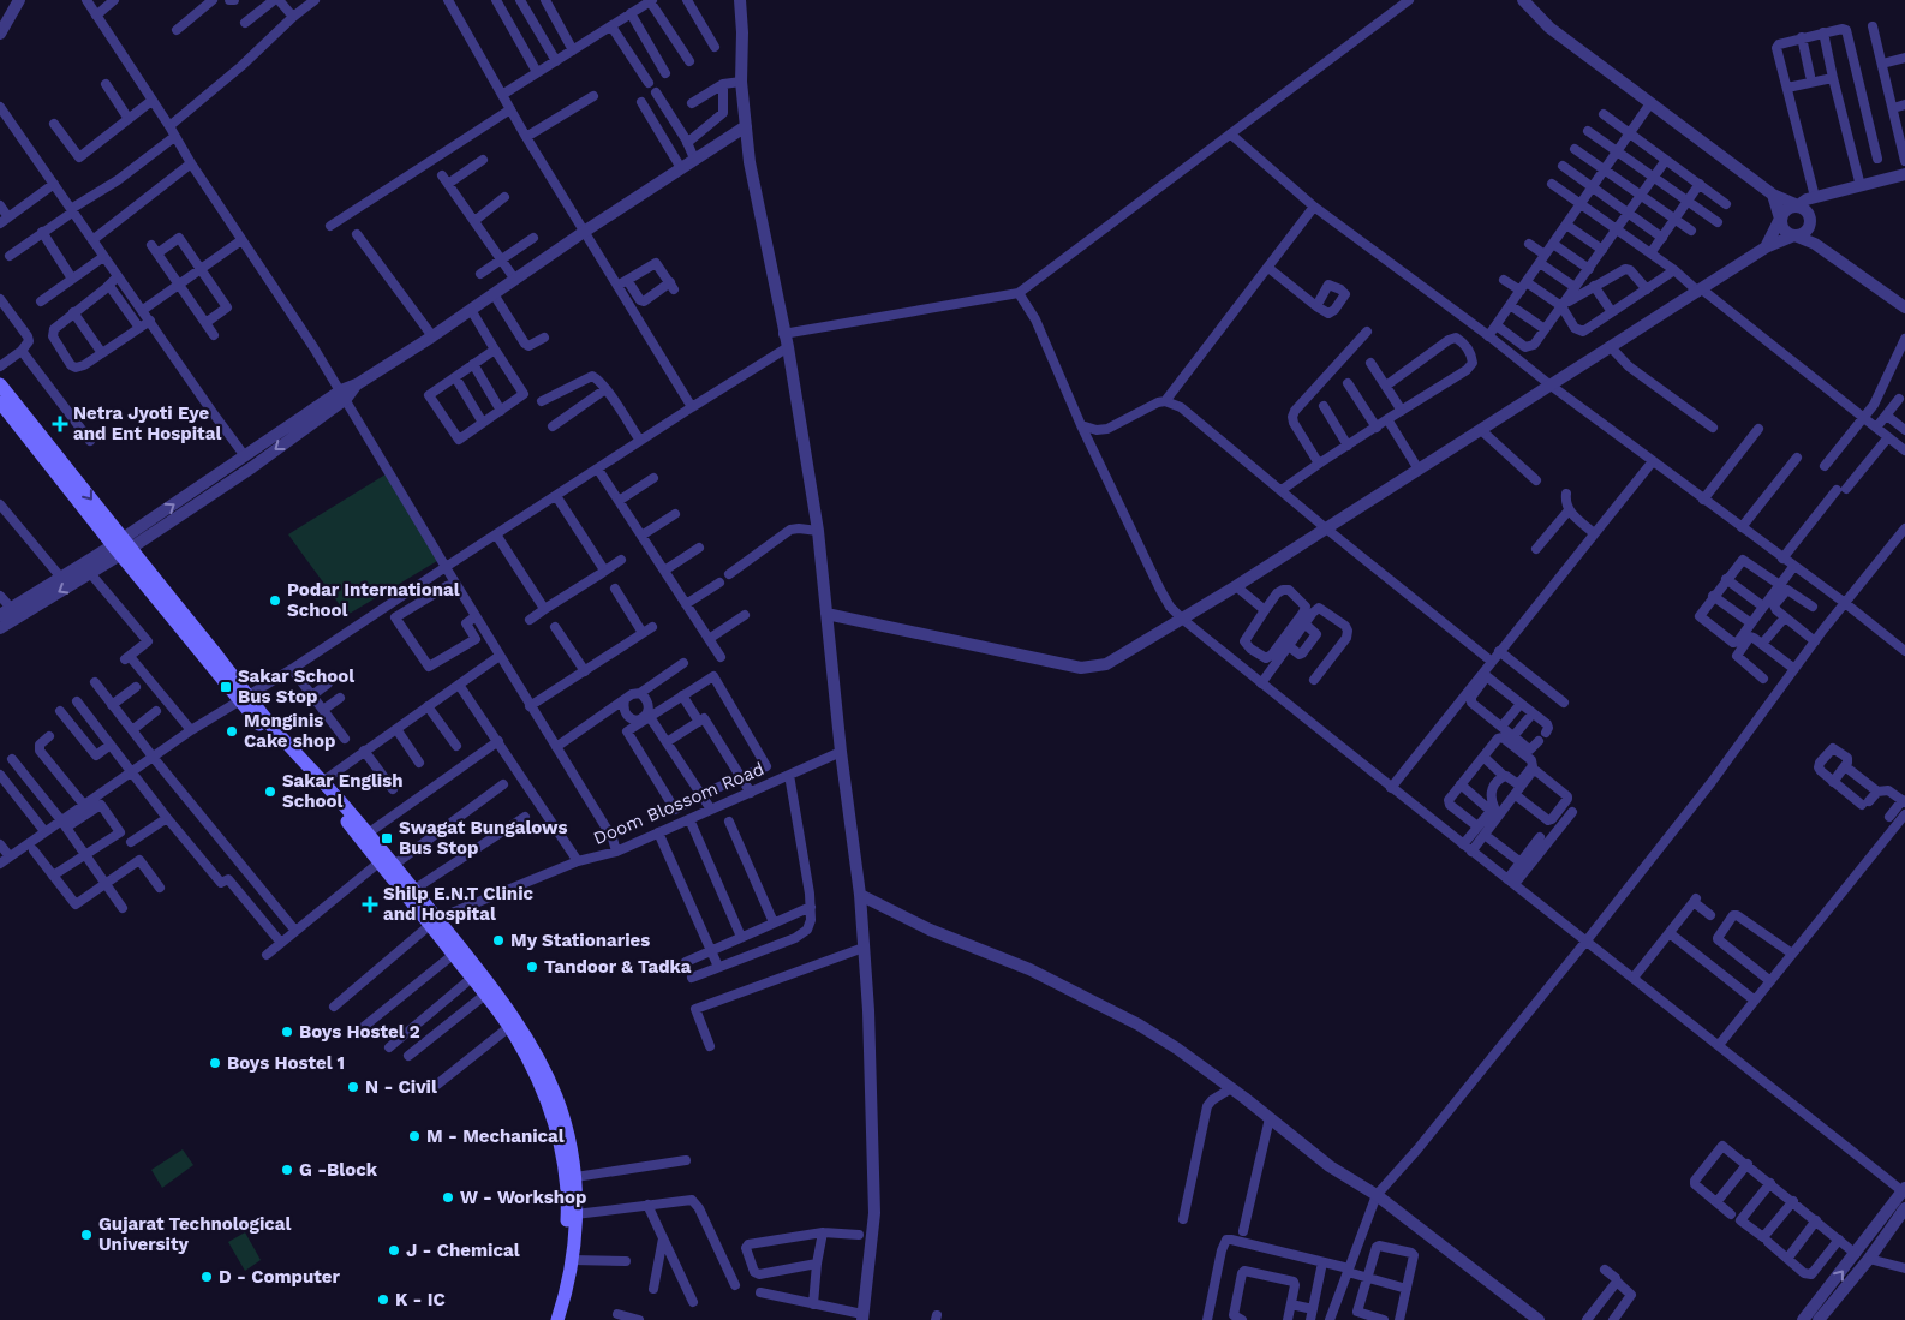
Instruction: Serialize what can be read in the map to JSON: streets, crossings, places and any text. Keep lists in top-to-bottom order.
{
  "streets": {
    "street": ["Doom Blossom Road"]
  },
  "places": {
    "health": ["Netra Jyoti Eye and Ent Hospital", "Shilp E.N.T Clinic and Hospital"],
    "other": [
      "Podar International School",
      "Monginis Cake shop",
      "Sakar English School",
      "My Stationaries",
      "Tandoor & Tadka",
      "Boys Hostel 2",
      "Boys Hostel 1",
      "N - Civil",
      "M - Mechanical",
      "G -Block",
      "W - Workshop",
      "Gujarat Technological University",
      "J - Chemical",
      "D - Computer",
      "K - IC"
    ],
    "transit": ["Sakar School Bus Stop", "Swagat Bungalows Bus Stop"]
  }
}
